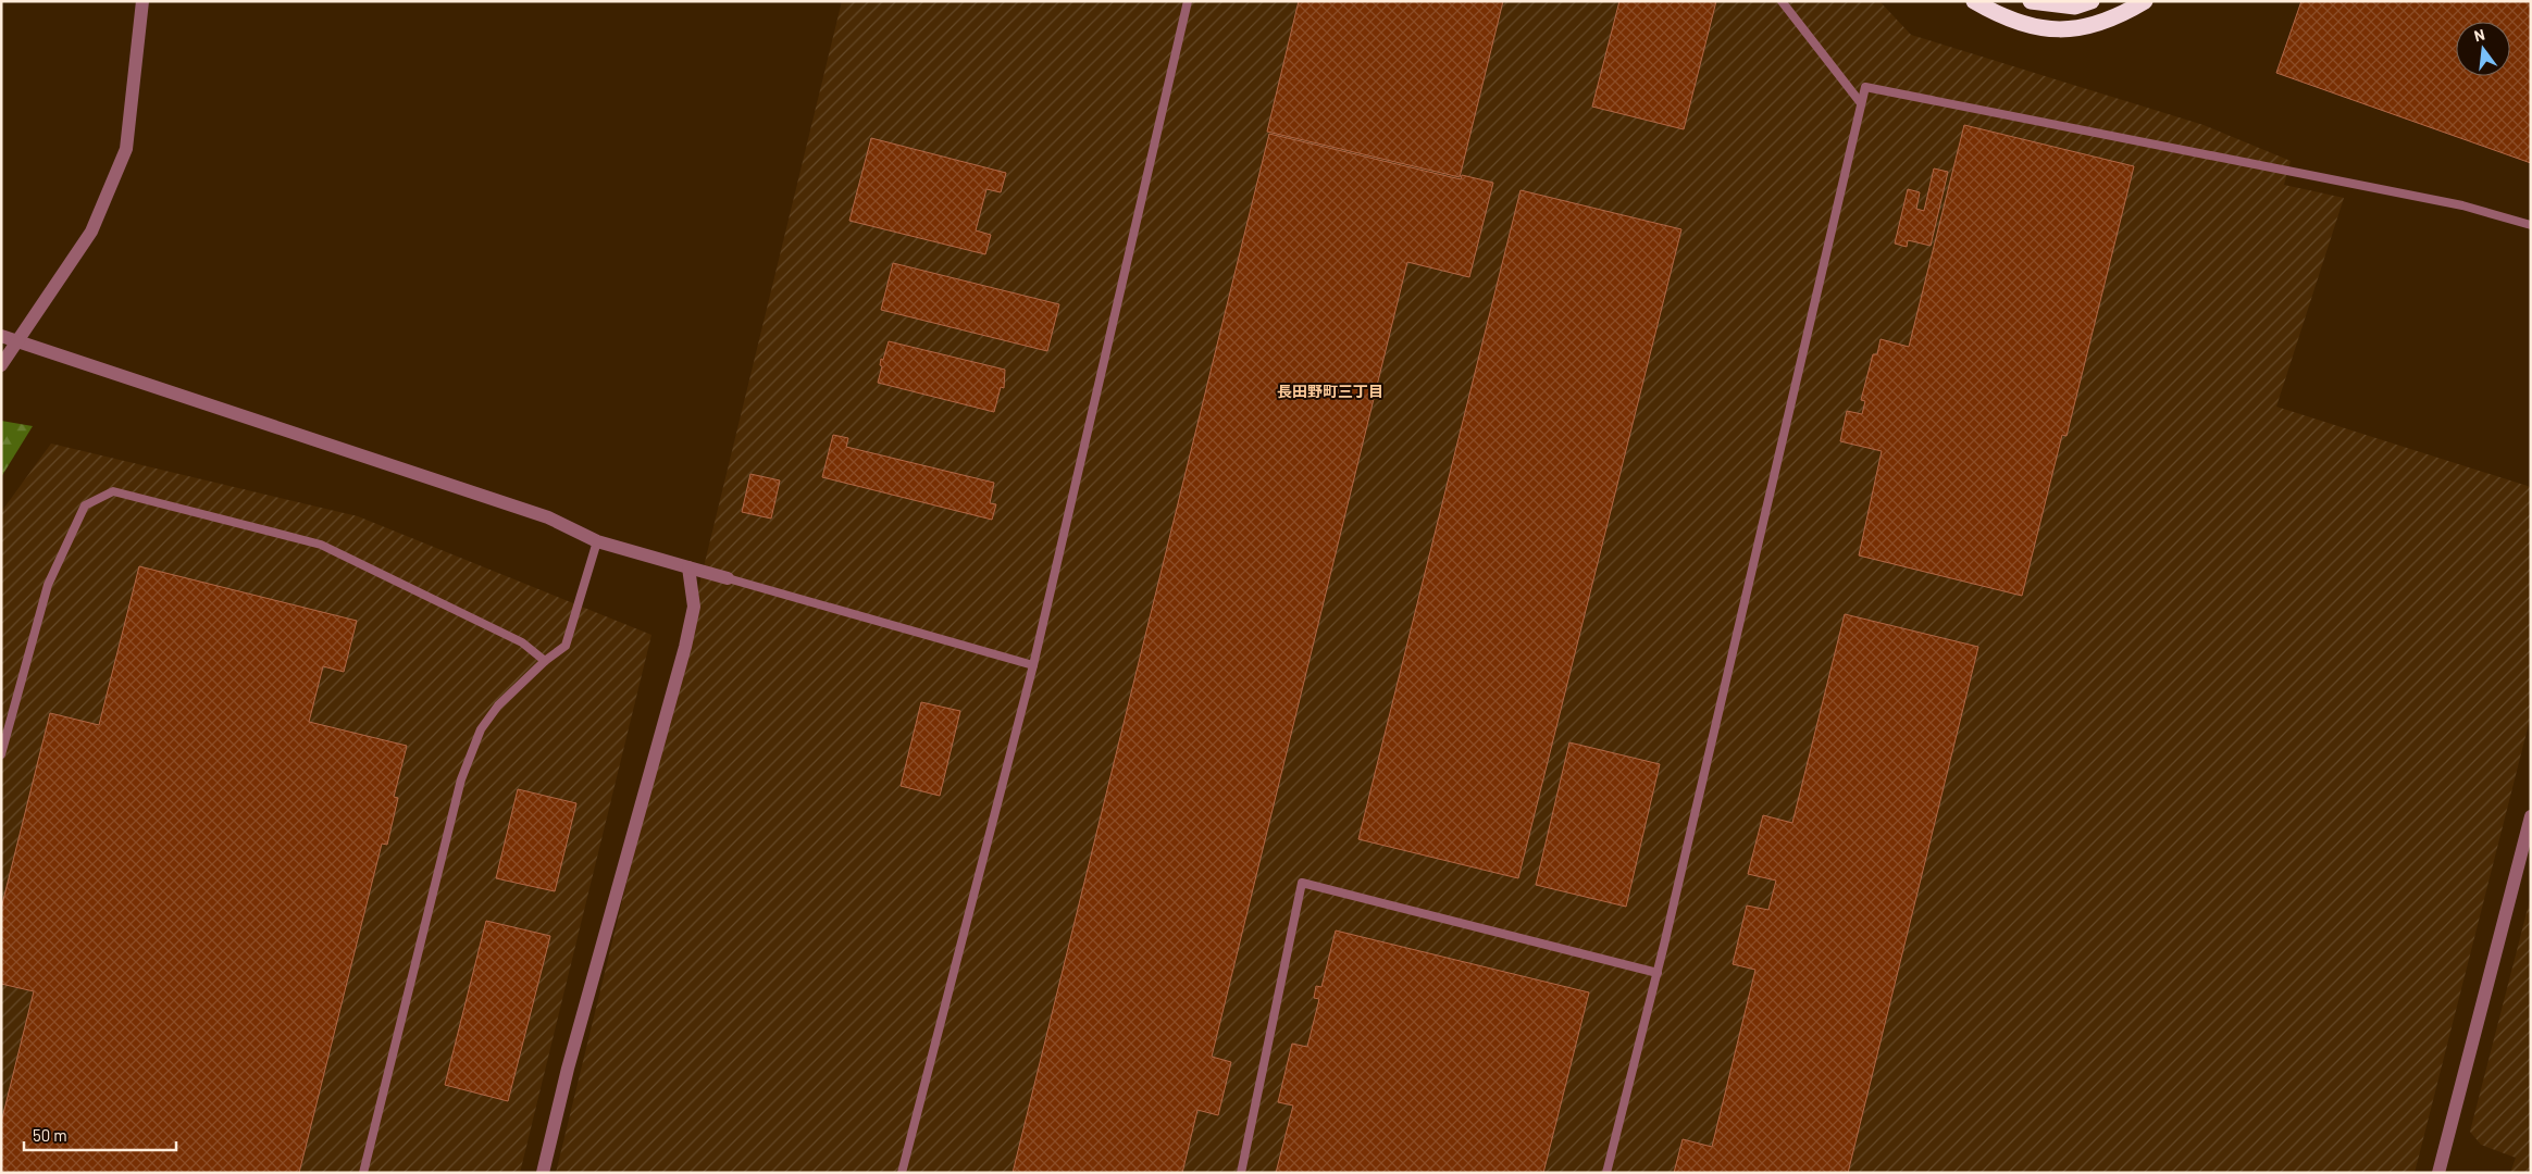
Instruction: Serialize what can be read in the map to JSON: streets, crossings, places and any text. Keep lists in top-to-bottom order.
{
  "districts": ["長田野町三丁目"],
  "scale_bar": "50 m",
  "north": "top"
}
